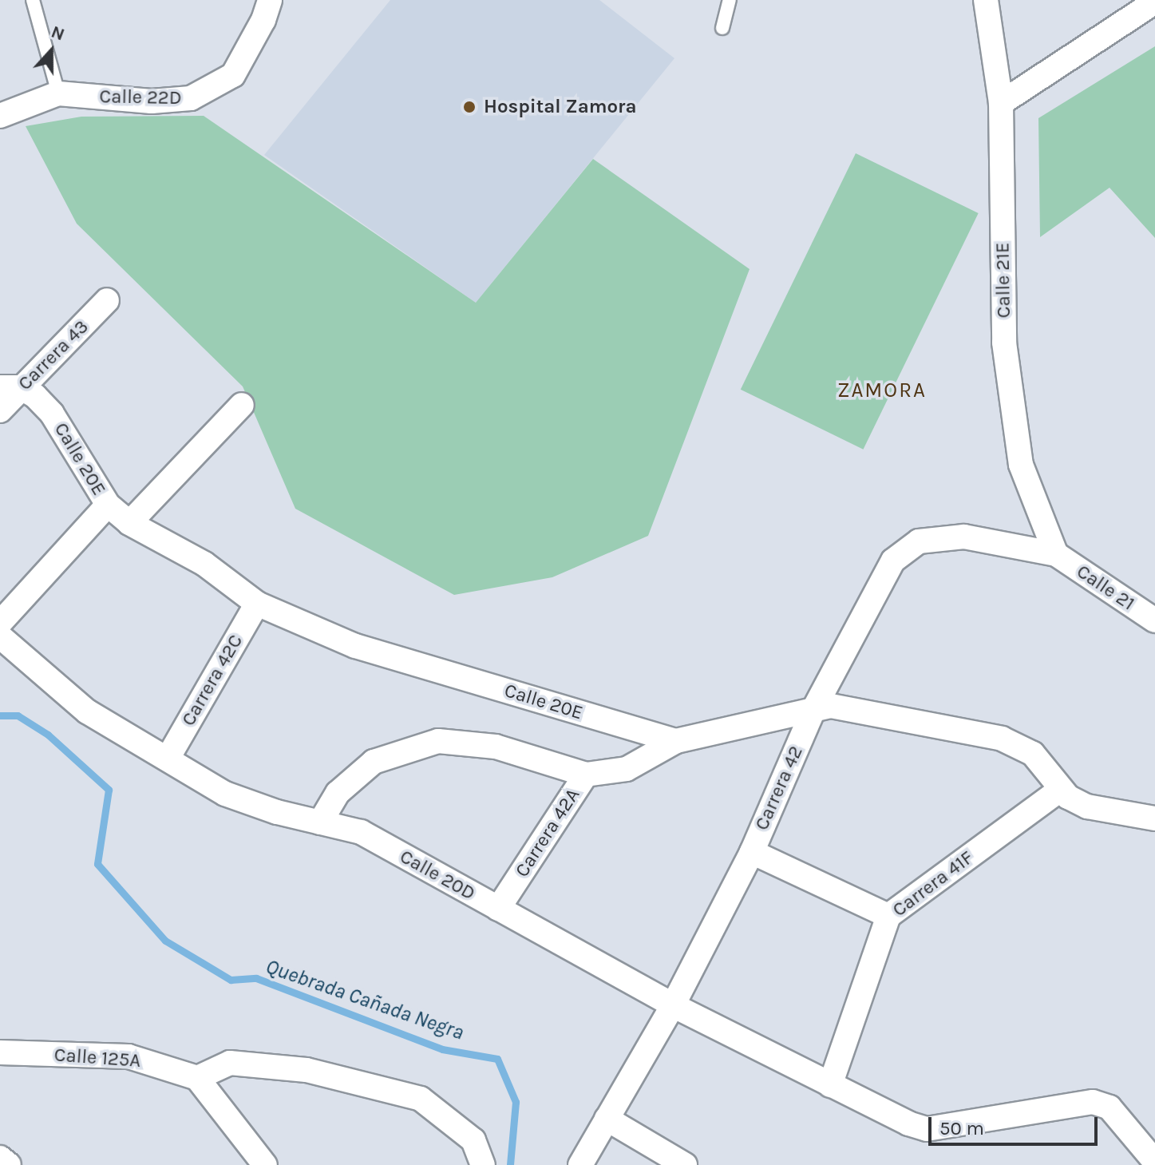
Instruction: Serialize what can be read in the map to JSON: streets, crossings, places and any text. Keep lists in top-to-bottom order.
{
  "streets": {
    "street": [
      "Calle 22D",
      "Calle 21E",
      "Carrera 43",
      "Calle 20E",
      "Calle 21",
      "Carrera 42C",
      "Carrera 42",
      "Carrera 42A",
      "Calle 20D",
      "Carrera 41F",
      "Calle 125A"
    ]
  },
  "crossings": [
    ["Calle 21E", "Calle 21"],
    ["Calle 21E", "Carrera 42"],
    ["Carrera 43", "Calle 20E"],
    ["Calle 20E", "Carrera 42C"],
    ["Calle 20E", "Carrera 42"],
    ["Calle 20E", "Carrera 42A"],
    ["Calle 20E", "Carrera 41F"],
    ["Calle 21", "Carrera 42"],
    ["Carrera 42C", "Calle 20D"],
    ["Carrera 42", "Calle 20D"],
    ["Carrera 42A", "Calle 20D"],
    ["Calle 20D", "Carrera 41F"]
  ],
  "districts": ["ZAMORA"],
  "water": ["Quebrada Cañada Negra"],
  "places": ["Hospital Zamora"],
  "scale_bar": "50 m",
  "north": "top"
}
